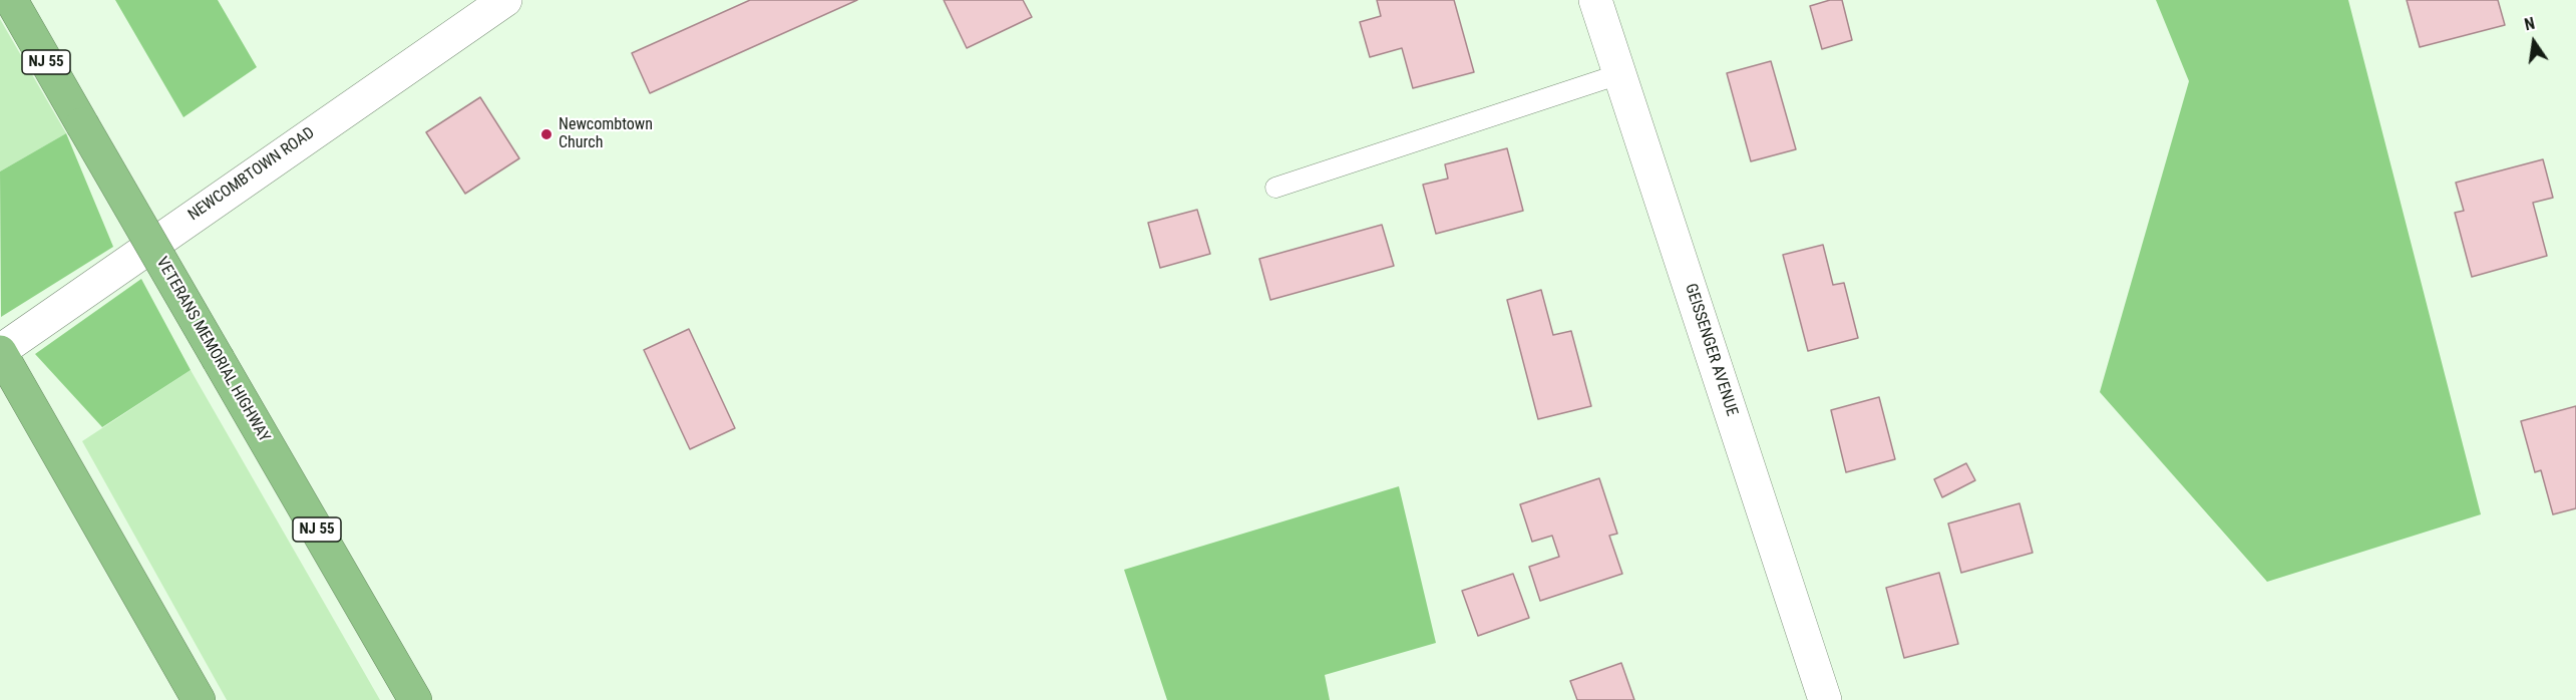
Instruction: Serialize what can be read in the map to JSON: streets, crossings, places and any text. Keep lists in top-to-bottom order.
{
  "streets": {
    "highway": ["NJ 55", "VETERANS MEMORIAL HIGHWAY"],
    "street": ["NEWCOMBTOWN ROAD", "GEISSENGER AVENUE"]
  },
  "places": ["Newcombtown Church"],
  "north": "top"
}
